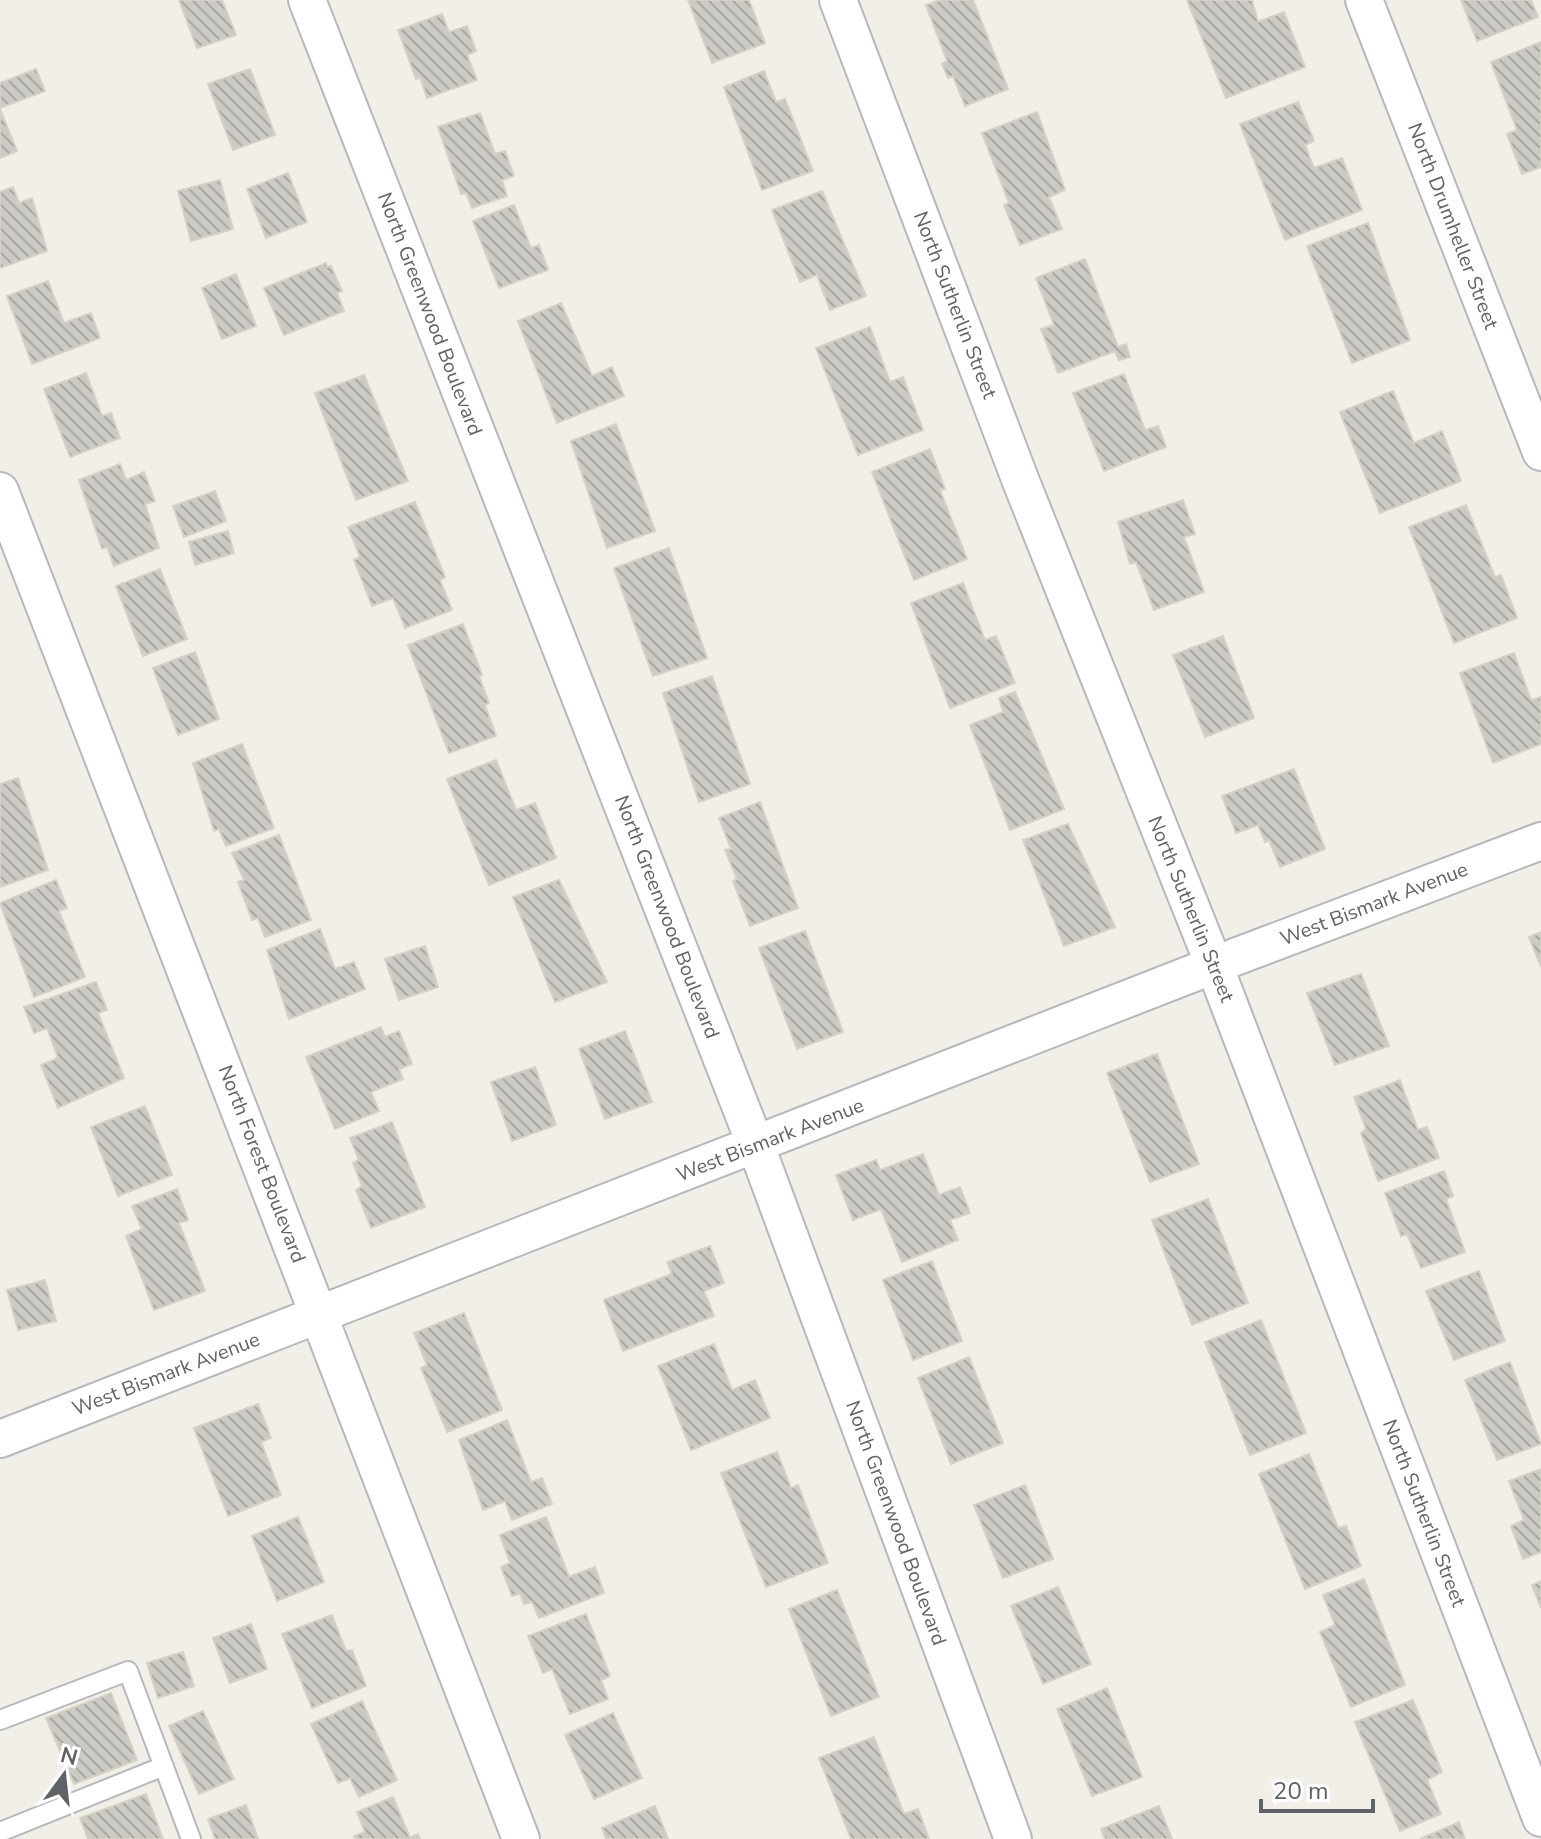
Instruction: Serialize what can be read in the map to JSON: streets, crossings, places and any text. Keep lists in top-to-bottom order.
{
  "streets": {
    "street": [
      "North Drumheller Street",
      "North Sutherlin Street",
      "North Greenwood Boulevard",
      "West Bismark Avenue",
      "North Forest Boulevard"
    ]
  },
  "crossings": [
    ["North Sutherlin Street", "West Bismark Avenue"],
    ["North Greenwood Boulevard", "West Bismark Avenue"],
    ["West Bismark Avenue", "North Forest Boulevard"]
  ],
  "scale_bar": "20 m",
  "north": "top"
}
